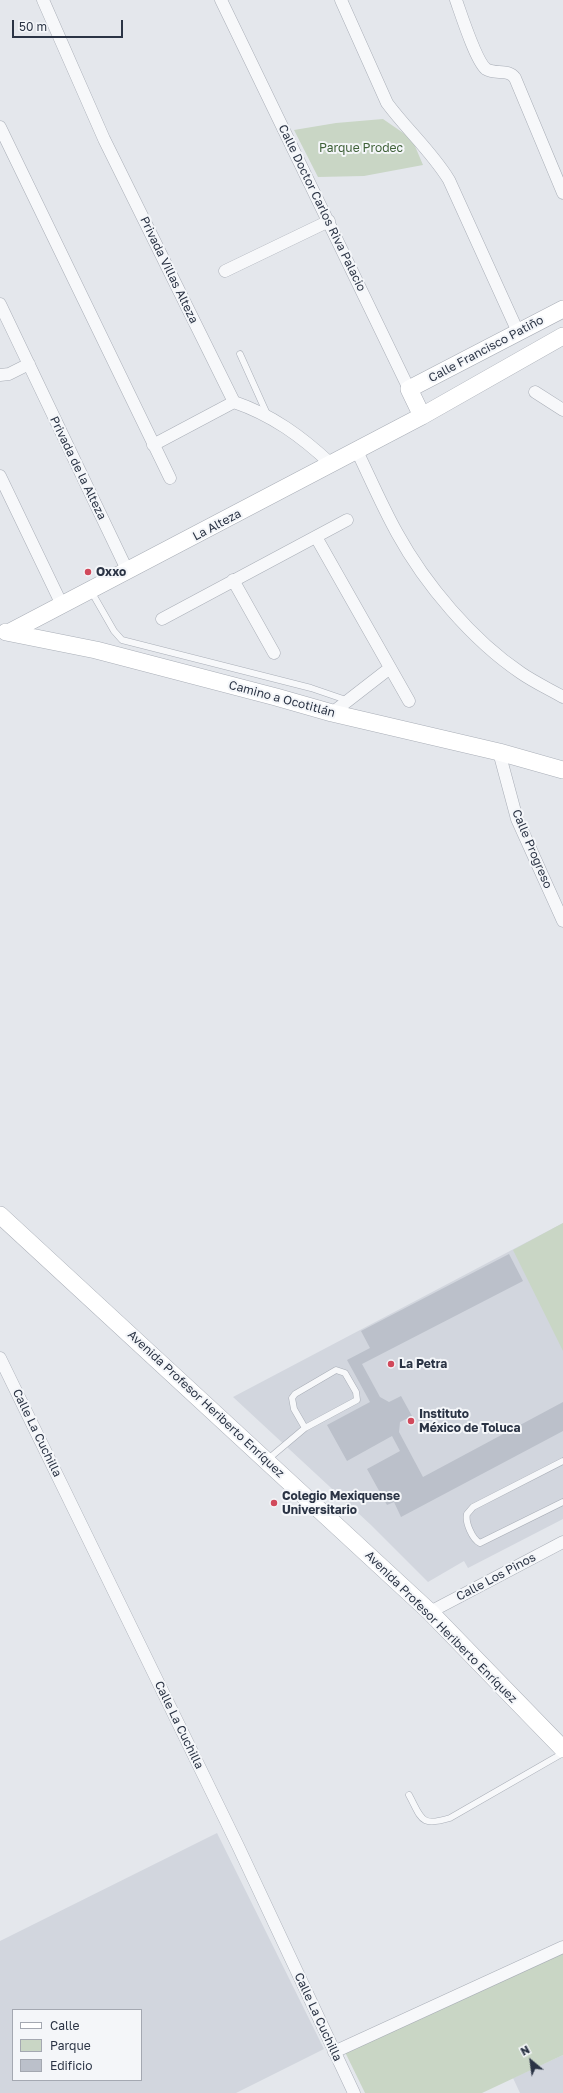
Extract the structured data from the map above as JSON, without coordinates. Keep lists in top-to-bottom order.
{
  "streets": {
    "main road": [
      "Calle Doctor Carlos Riva Palacio",
      "Calle Francisco Patiño",
      "La Alteza",
      "Camino a Ocotitlán",
      "Avenida Profesor Heriberto Enríquez"
    ],
    "street": [
      "Privada Villas Alteza",
      "Privada de la Alteza",
      "Calle Progreso",
      "Calle La Cuchilla",
      "Calle Los Pinos"
    ]
  },
  "crossings": [
    ["Calle Doctor Carlos Riva Palacio", "Calle Francisco Patiño"],
    ["Calle Doctor Carlos Riva Palacio", "La Alteza"],
    ["Calle Francisco Patiño", "La Alteza"],
    ["Privada de la Alteza", "La Alteza"],
    ["La Alteza", "Camino a Ocotitlán"],
    ["Camino a Ocotitlán", "Calle Progreso"],
    ["Avenida Profesor Heriberto Enríquez", "Calle Los Pinos"]
  ],
  "parks": ["Parque Prodec"],
  "places": [
    "Oxxo",
    "La Petra",
    "Instituto México de Toluca",
    "Colegio Mexiquense Universitario"
  ],
  "legend": ["Calle", "Parque", "Edificio"],
  "scale_bar": "50 m",
  "north": "top left"
}
